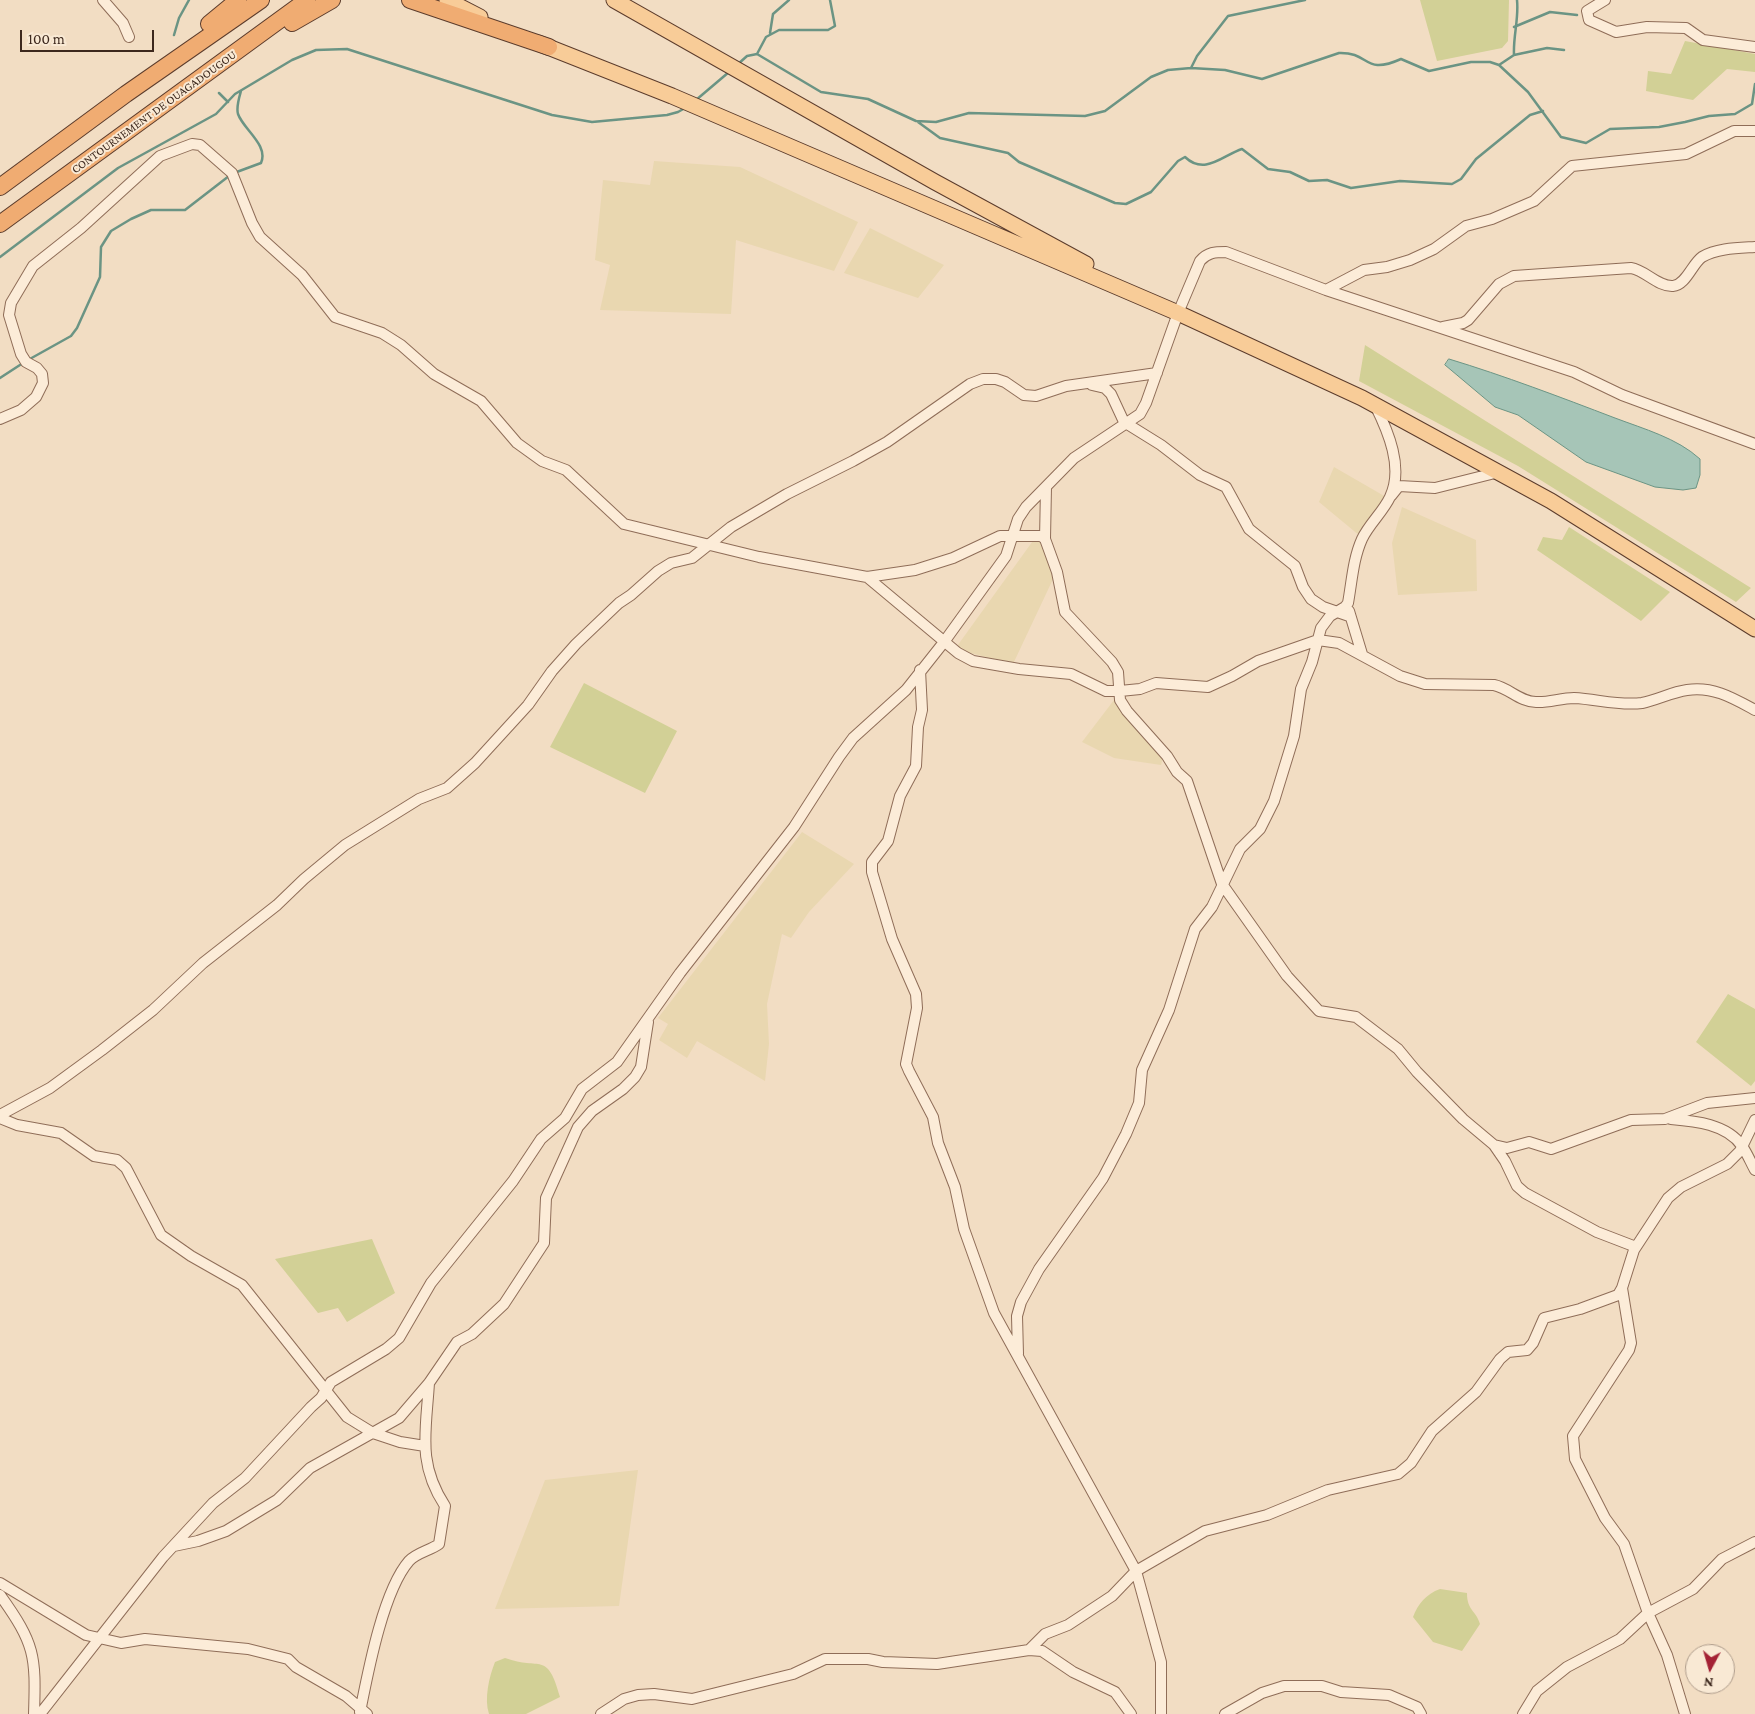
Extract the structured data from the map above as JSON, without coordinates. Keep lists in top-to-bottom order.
{
  "streets": {
    "highway": ["CONTOURNEMENT DE OUAGADOUGOU"]
  },
  "scale_bar": "100 m",
  "north": "bottom"
}
